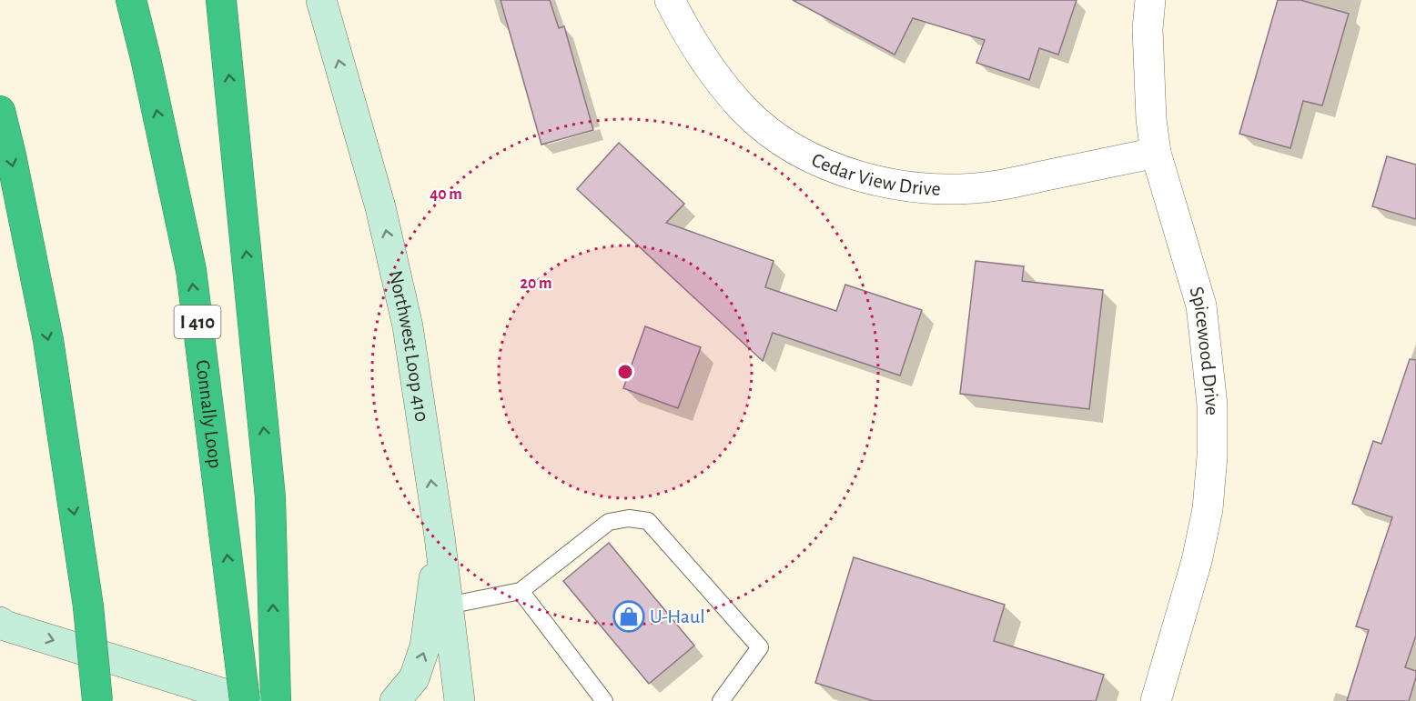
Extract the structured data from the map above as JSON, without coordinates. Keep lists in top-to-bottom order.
{
  "streets": {
    "highway": ["I 410", "Connally Loop"],
    "main road": ["Northwest Loop 410"],
    "street": ["Cedar View Drive", "Spicewood Drive"]
  },
  "crossings": [
    ["Cedar View Drive", "Spicewood Drive"]
  ],
  "one_way": ["Northwest Loop 410"],
  "places": {
    "shop": ["U-Haul"]
  },
  "rings": ["40 m", "20 m"]
}
